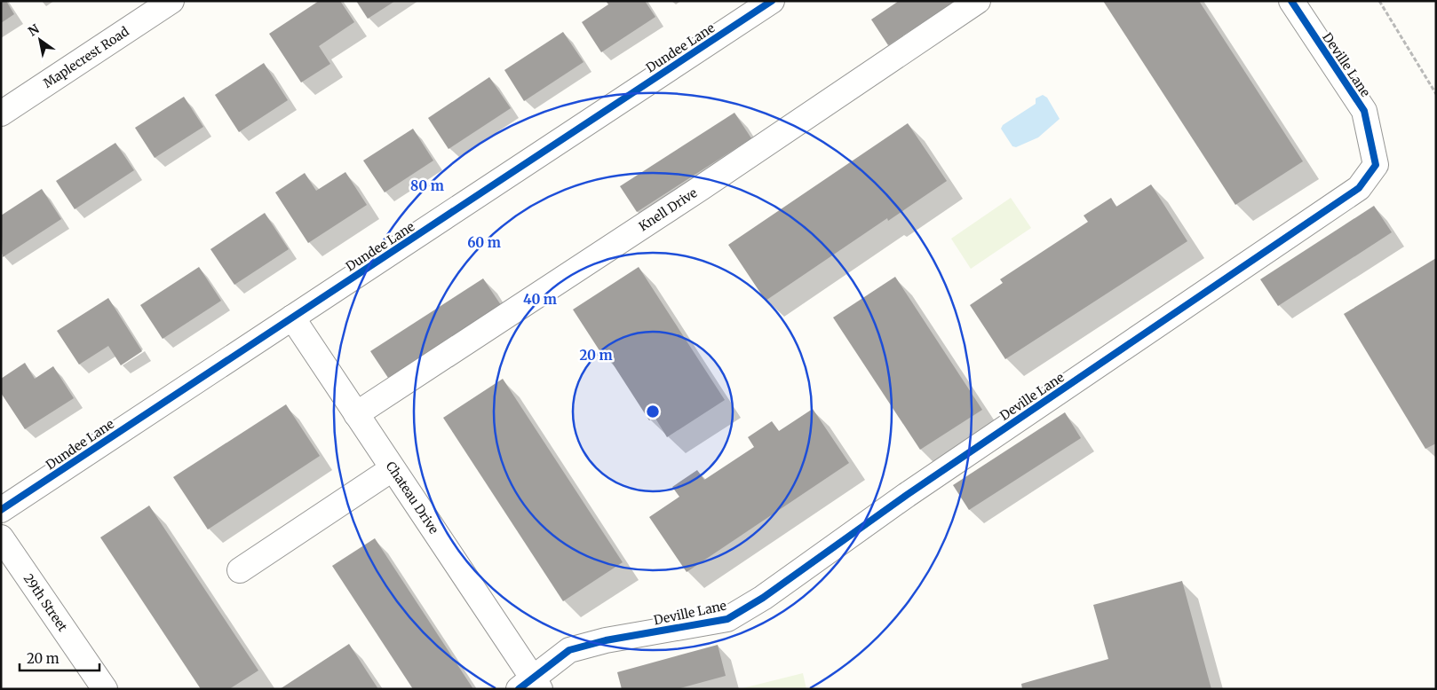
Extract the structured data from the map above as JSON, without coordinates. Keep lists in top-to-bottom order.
{
  "streets": {
    "street": [
      "Dundee Lane",
      "Maplecrest Road",
      "Deville Lane",
      "Knell Drive",
      "Chateau Drive",
      "29th Street"
    ]
  },
  "crossings": [
    ["Dundee Lane", "Chateau Drive"],
    ["Deville Lane", "Chateau Drive"],
    ["Knell Drive", "Chateau Drive"]
  ],
  "scale_bar": "20 m",
  "north": "top left",
  "rings": [
    "80 m",
    "60 m",
    "40 m",
    "20 m"
  ]
}
